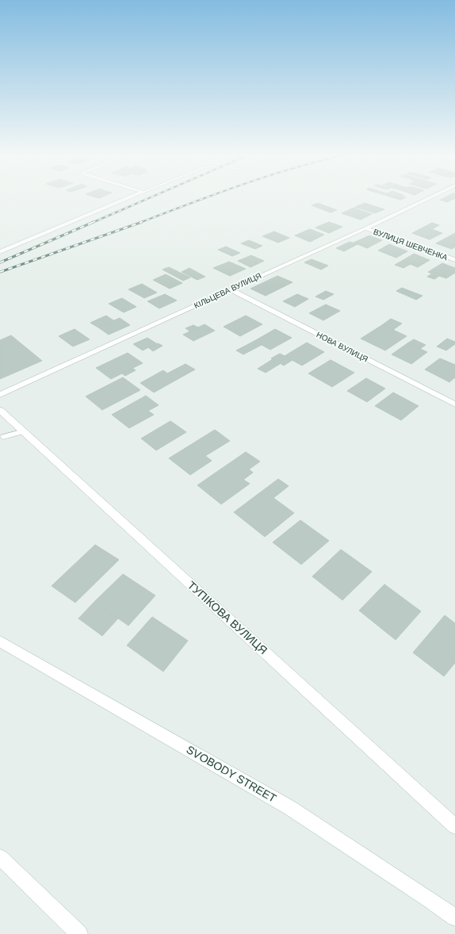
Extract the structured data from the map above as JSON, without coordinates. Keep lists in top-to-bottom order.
{
  "streets": {
    "street": [
      "ВУЛИЦЯ ШЕВЧЕНКА",
      "КІЛЬЦЕВА ВУЛИЦЯ",
      "НОВА ВУЛИЦЯ",
      "ТУПІКОВА ВУЛИЦЯ",
      "SVOBODY STREET"
    ]
  },
  "crossings": [
    ["ВУЛИЦЯ ШЕВЧЕНКА", "КІЛЬЦЕВА ВУЛИЦЯ"],
    ["КІЛЬЦЕВА ВУЛИЦЯ", "НОВА ВУЛИЦЯ"]
  ]
}
